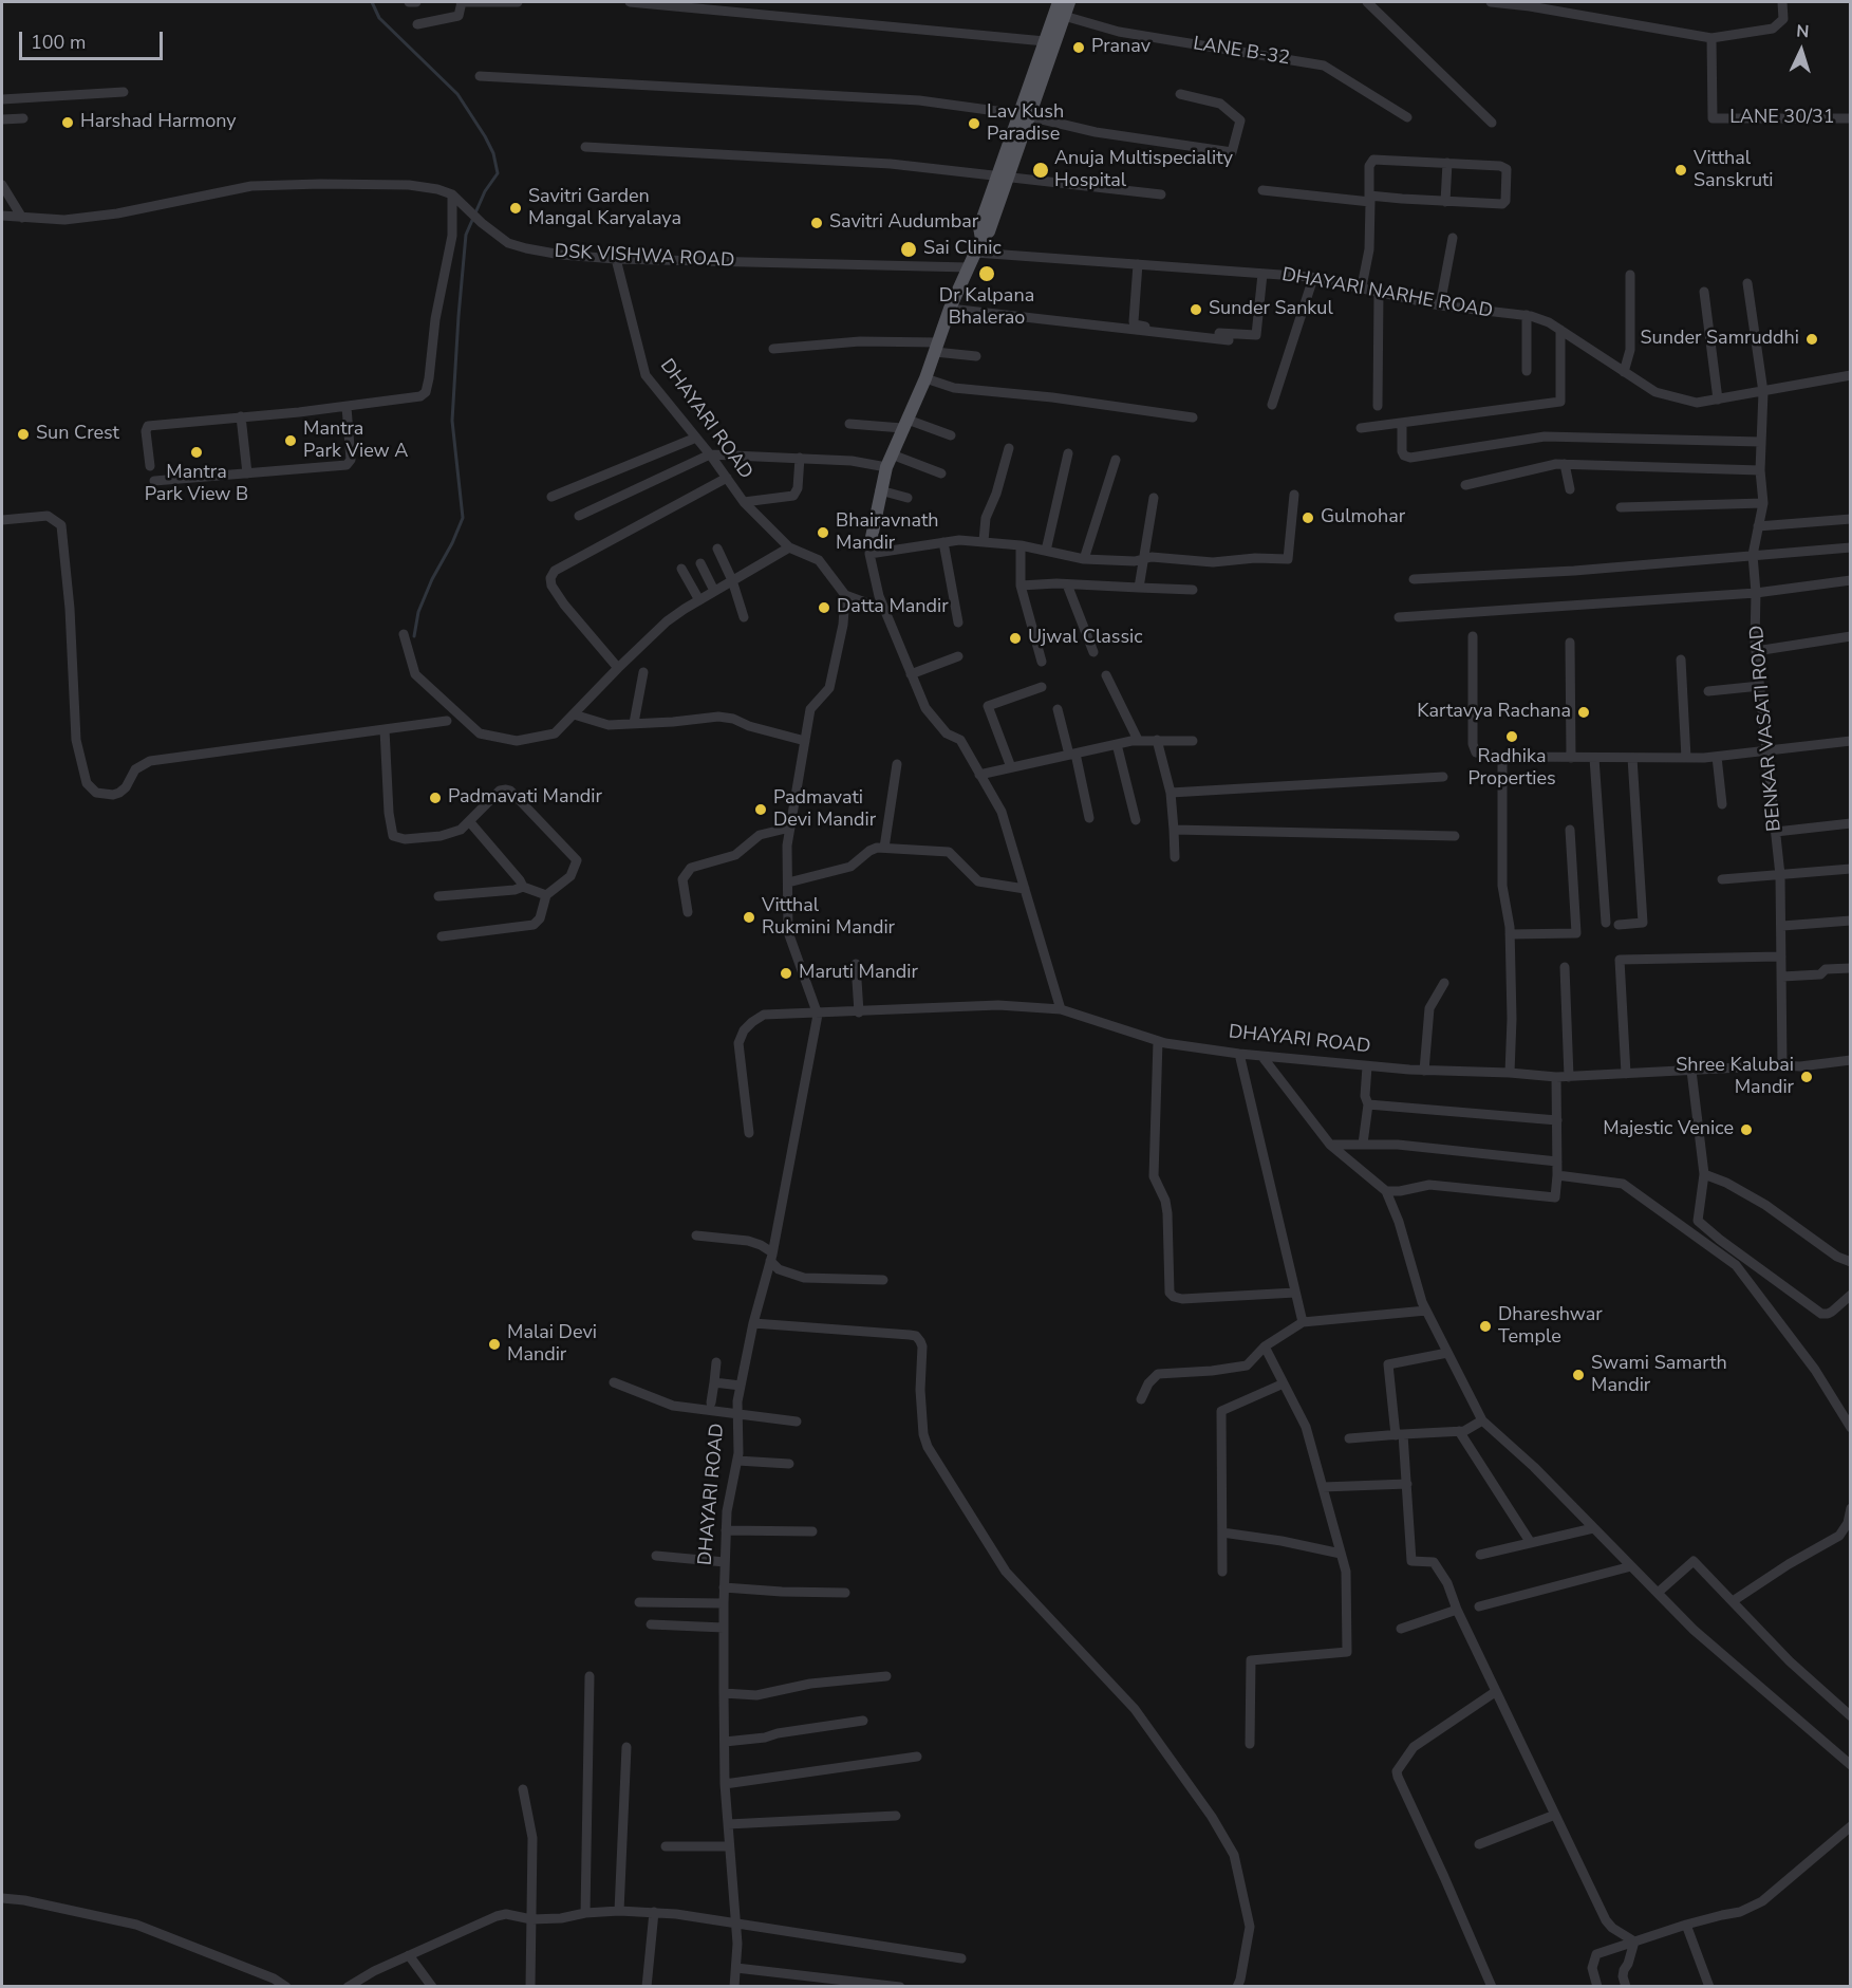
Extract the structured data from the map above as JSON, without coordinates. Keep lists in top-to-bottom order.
{
  "streets": {
    "street": [
      "LANE B-32",
      "LANE 30/31",
      "DSK VISHWA ROAD",
      "DHAYARI NARHE ROAD",
      "DHAYARI ROAD",
      "BENKAR VASATI ROAD"
    ]
  },
  "crossings": [
    ["DSK VISHWA ROAD", "DHAYARI ROAD"],
    ["DHAYARI NARHE ROAD", "BENKAR VASATI ROAD"],
    ["DHAYARI ROAD", "BENKAR VASATI ROAD"]
  ],
  "places": [
    "Pranav",
    "Harshad Harmony",
    "Lav Kush Paradise",
    "Anuja Multispeciality Hospital",
    "Vitthal Sanskruti",
    "Savitri Garden Mangal Karyalaya",
    "Savitri Audumbar",
    "Sai Clinic",
    "Dr Kalpana Bhalerao",
    "Sunder Sankul",
    "Sunder Samruddhi",
    "Sun Crest",
    "Mantra Park View A",
    "Mantra Park View B",
    "Gulmohar",
    "Bhairavnath Mandir",
    "Datta Mandir",
    "Ujwal Classic",
    "Kartavya Rachana",
    "Radhika Properties",
    "Padmavati Mandir",
    "Padmavati Devi Mandir",
    "Vitthal Rukmini Mandir",
    "Maruti Mandir",
    "Shree Kalubai Mandir",
    "Majestic Venice",
    "Dhareshwar Temple",
    "Malai Devi Mandir",
    "Swami Samarth Mandir"
  ],
  "scale_bar": "100 m",
  "north": "top"
}
